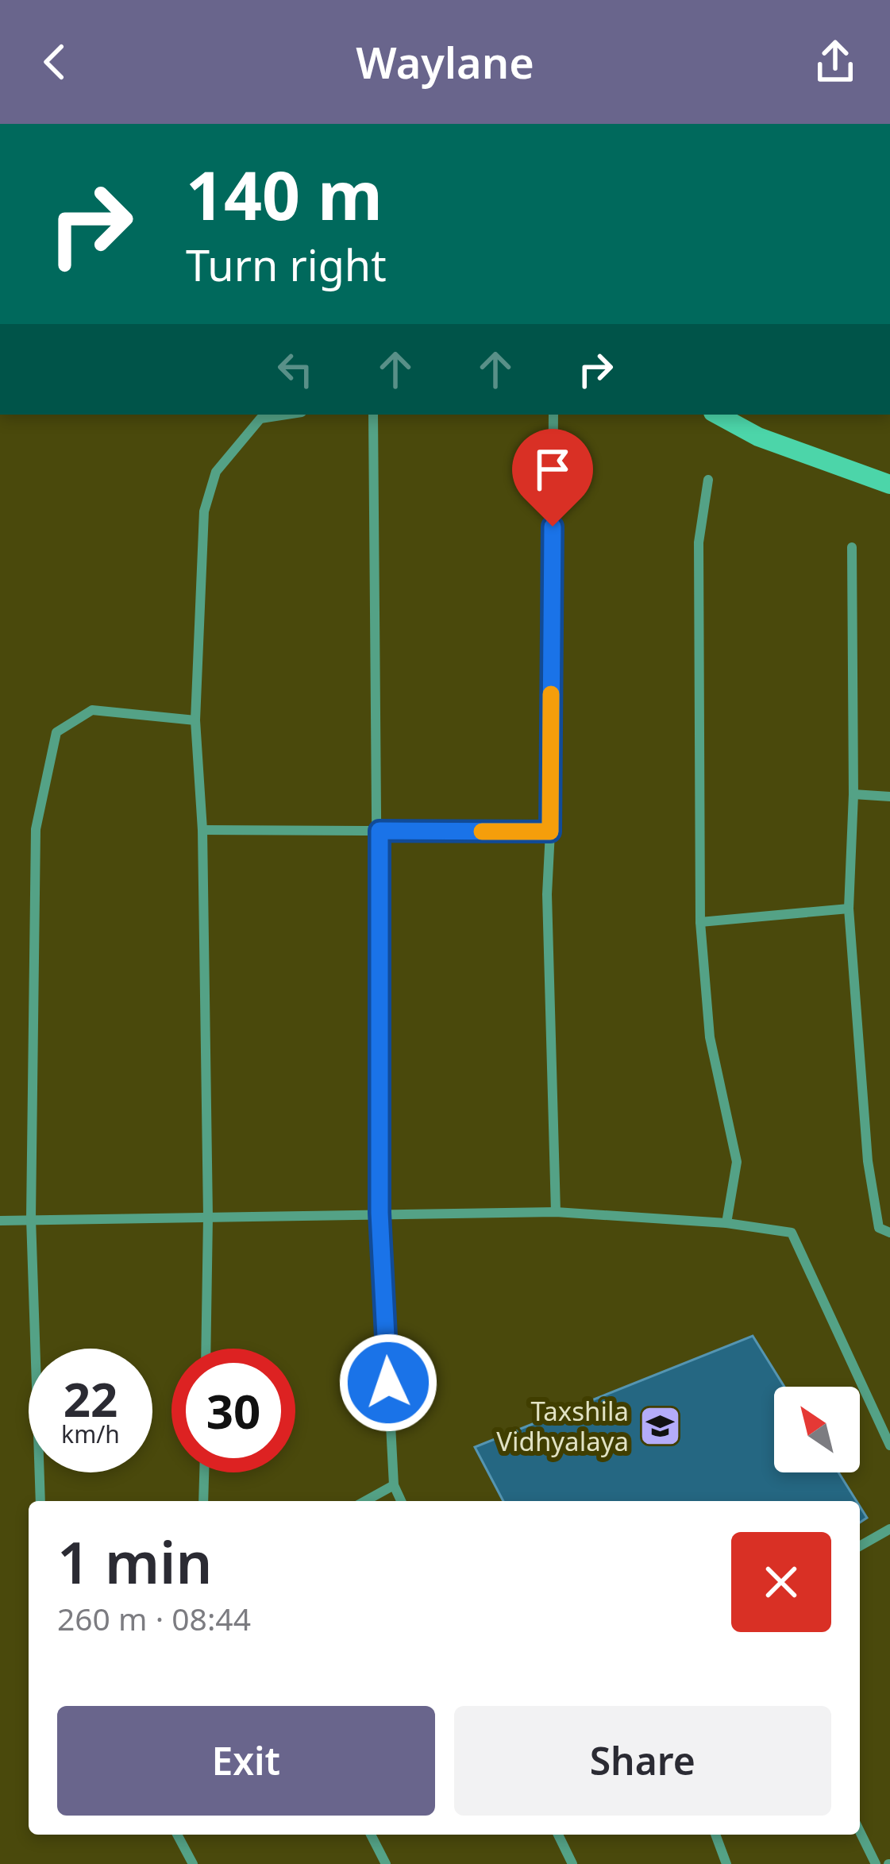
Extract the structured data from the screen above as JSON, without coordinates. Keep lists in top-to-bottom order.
{
  "places": {
    "school or university": ["Taxshila Vidhyalaya"]
  },
  "north": "top left",
  "page": {
    "header": "Waylane",
    "turn": ["140 m", "Turn right"],
    "speed": "22 km/h",
    "limit": "30",
    "heading": ["1 min", "260 m · 08:44"],
    "buttons": ["Exit", "Share"]
  }
}
